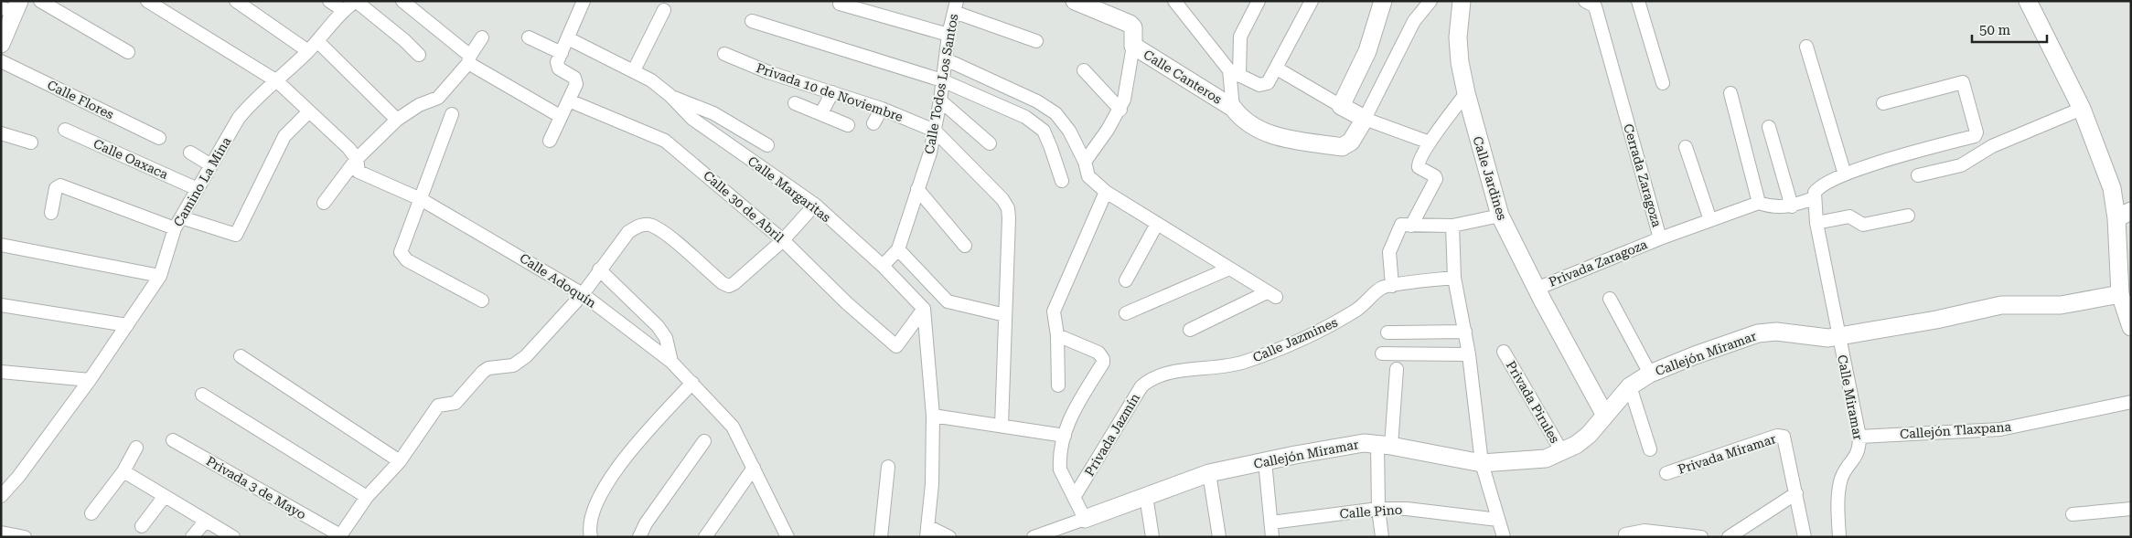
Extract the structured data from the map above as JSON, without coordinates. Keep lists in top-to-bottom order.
{
  "streets": {
    "street": [
      "Calle Canteros",
      "Calle Todos Los Santos",
      "Privada 10 de Noviembre",
      "Calle Flores",
      "Calle Oaxaca",
      "Cerrada Zaragoza",
      "Calle Jardines",
      "Camino La Mina",
      "Calle Margaritas",
      "Calle 30 de Abril",
      "Privada Zaragoza",
      "Calle Adoquín",
      "Calle Jazmines",
      "Callejón Miramar",
      "Calle Miramar",
      "Privada Pirules",
      "Callejón Tlaxpana",
      "Privada Jazmín",
      "Privada Miramar",
      "Privada 3 de Mayo",
      "Calle Pino"
    ]
  },
  "crossings": [
    ["Calle Todos Los Santos", "Privada 10 de Noviembre"],
    ["Calle Todos Los Santos", "Calle Margaritas"],
    ["Calle Oaxaca", "Camino La Mina"],
    ["Cerrada Zaragoza", "Privada Zaragoza"],
    ["Calle Jardines", "Privada Zaragoza"],
    ["Calle Jardines", "Callejón Miramar"],
    ["Camino La Mina", "Calle Adoquín"],
    ["Calle Margaritas", "Calle 30 de Abril"],
    ["Calle Jazmines", "Privada Jazmín"],
    ["Callejón Miramar", "Calle Miramar"],
    ["Callejón Miramar", "Privada Pirules"],
    ["Calle Miramar", "Callejón Tlaxpana"]
  ],
  "scale_bar": "50 m"
}
